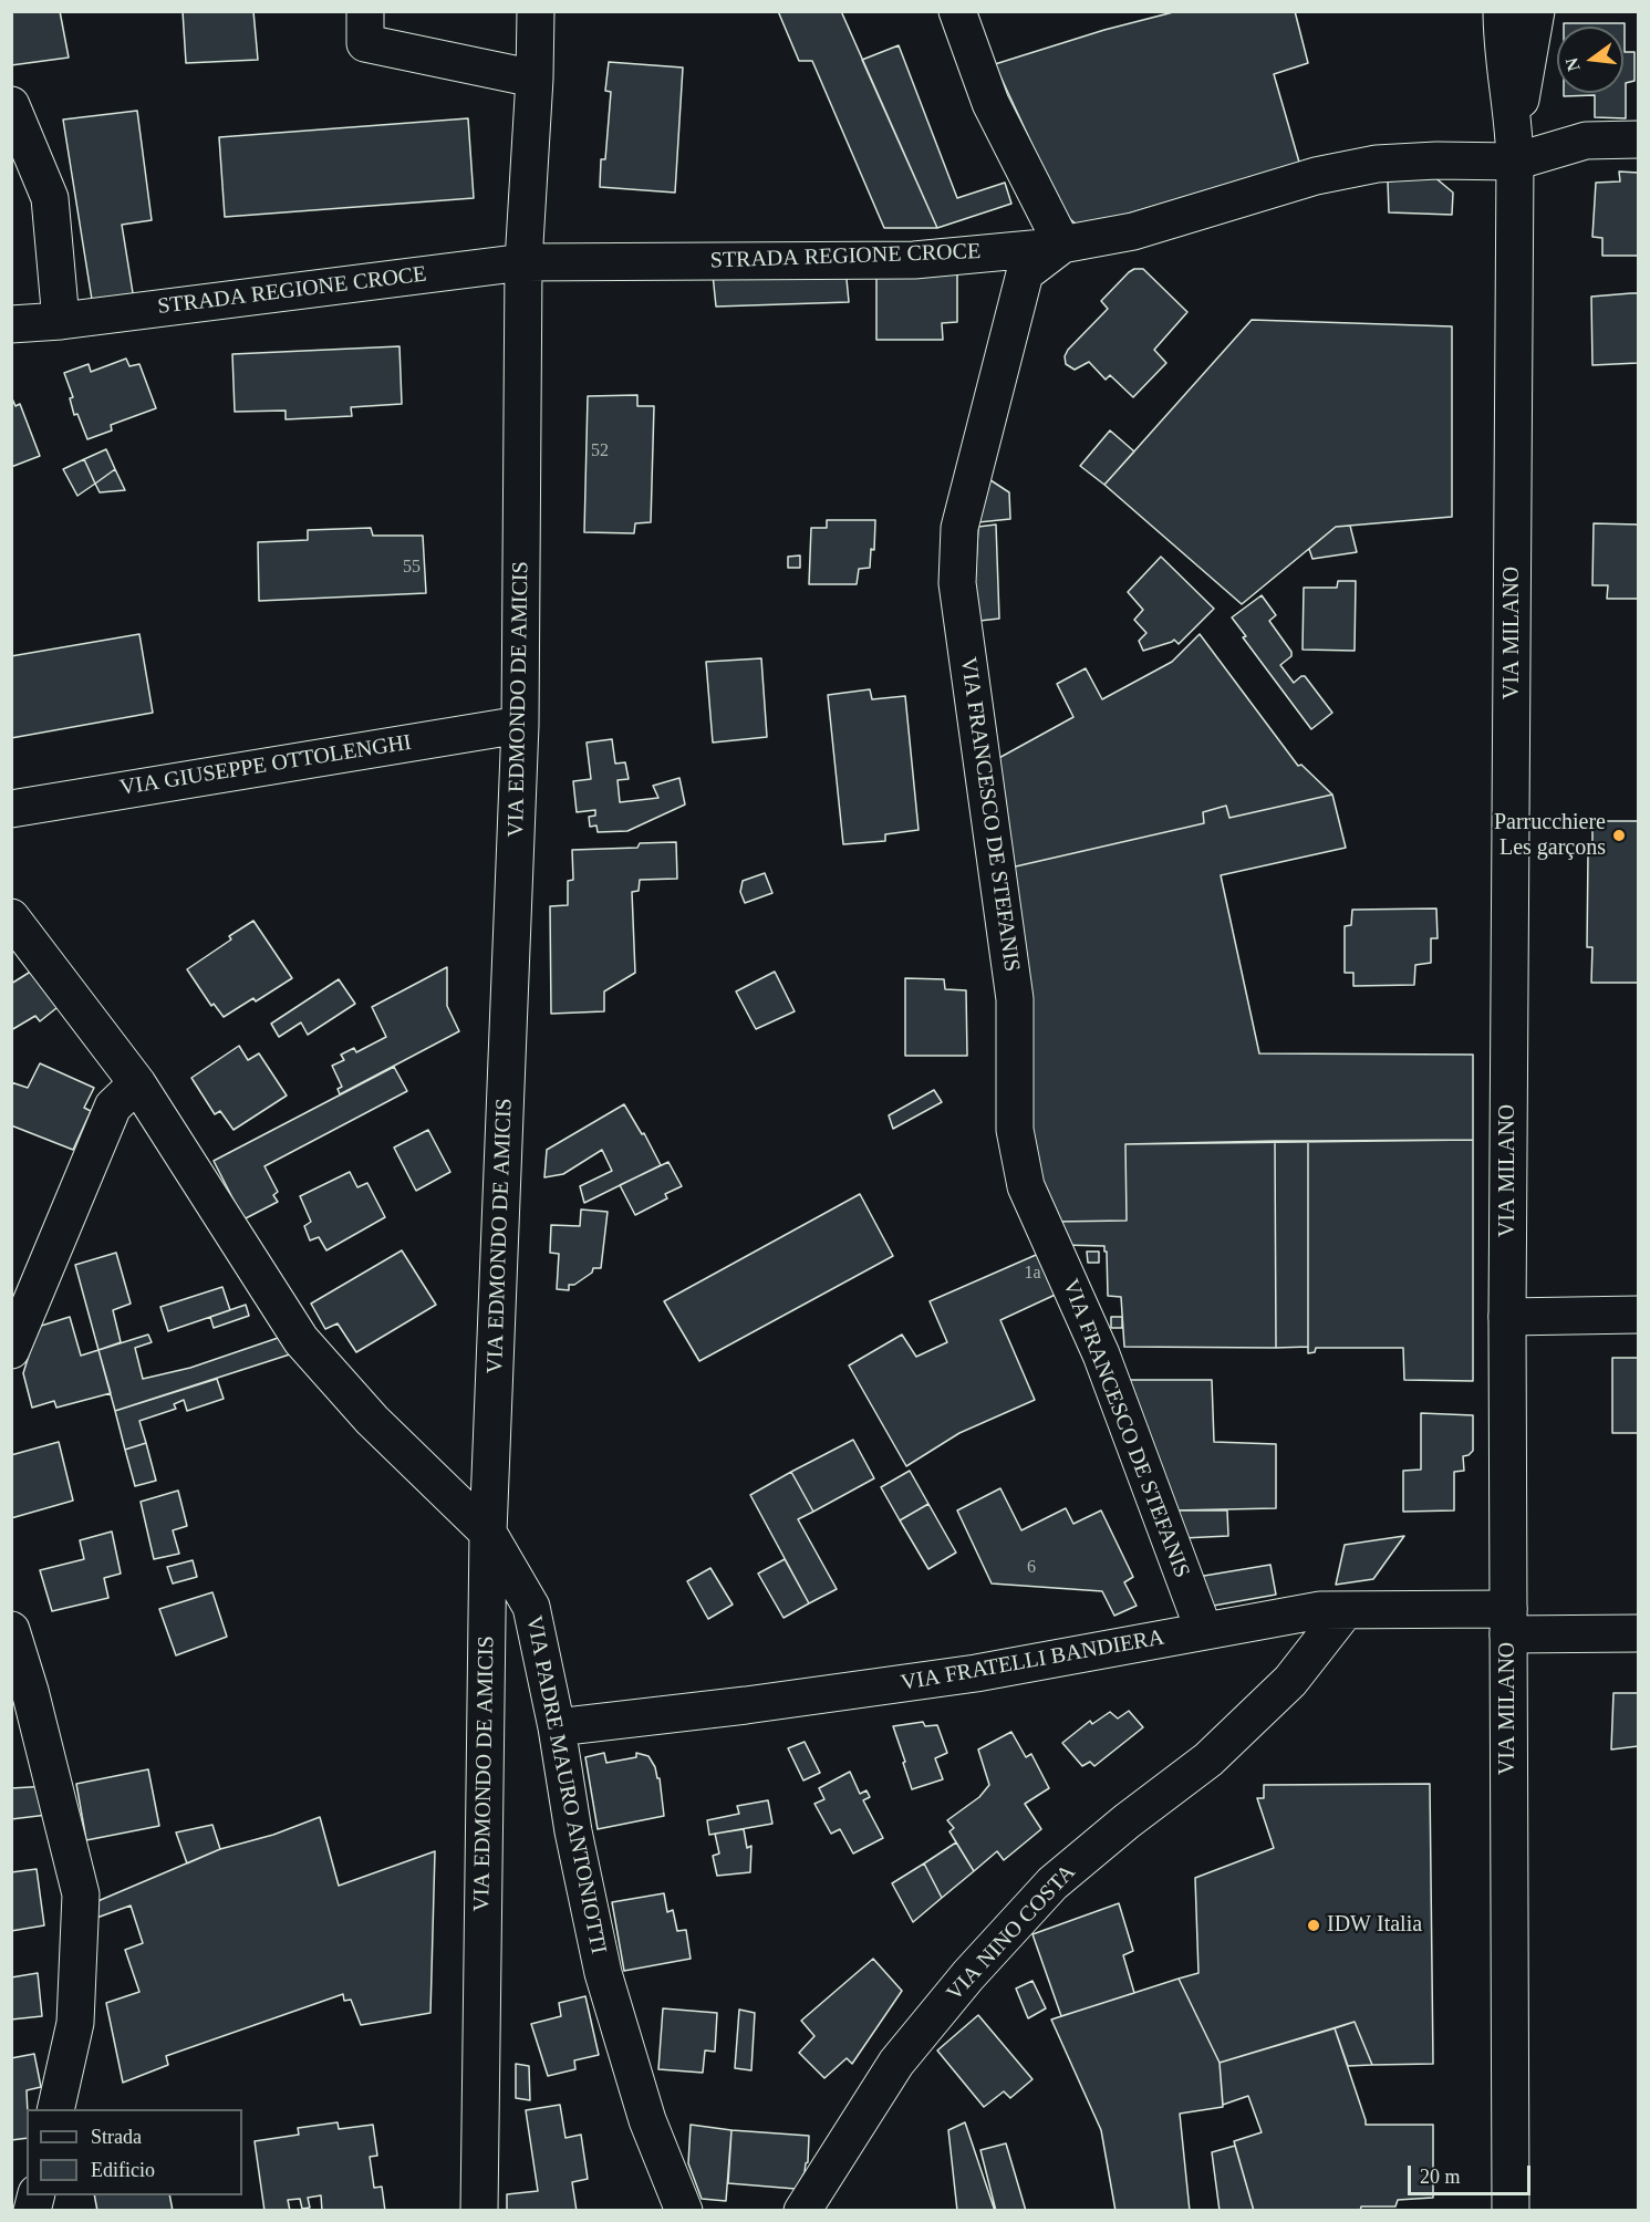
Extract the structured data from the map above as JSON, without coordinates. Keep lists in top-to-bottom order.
{
  "streets": {
    "street": [
      "STRADA REGIONE CROCE",
      "VIA MILANO",
      "VIA EDMONDO DE AMICIS",
      "VIA GIUSEPPE OTTOLENGHI",
      "VIA FRANCESCO DE STEFANIS",
      "VIA FRATELLI BANDIERA",
      "VIA PADRE MAURO ANTONIOTTI",
      "VIA NINO COSTA"
    ]
  },
  "crossings": [
    ["STRADA REGIONE CROCE", "VIA MILANO"],
    ["STRADA REGIONE CROCE", "VIA EDMONDO DE AMICIS"],
    ["STRADA REGIONE CROCE", "VIA FRANCESCO DE STEFANIS"],
    ["VIA MILANO", "VIA FRATELLI BANDIERA"],
    ["VIA EDMONDO DE AMICIS", "VIA GIUSEPPE OTTOLENGHI"],
    ["VIA EDMONDO DE AMICIS", "VIA PADRE MAURO ANTONIOTTI"],
    ["VIA FRANCESCO DE STEFANIS", "VIA FRATELLI BANDIERA"],
    ["VIA FRATELLI BANDIERA", "VIA PADRE MAURO ANTONIOTTI"],
    ["VIA FRATELLI BANDIERA", "VIA NINO COSTA"]
  ],
  "places": ["Parrucchiere Les garçons", "IDW Italia"],
  "house_numbers": [
    "52",
    "55",
    "1a",
    "6"
  ],
  "legend": ["Strada", "Edificio"],
  "scale_bar": "20 m",
  "north": "left"
}
